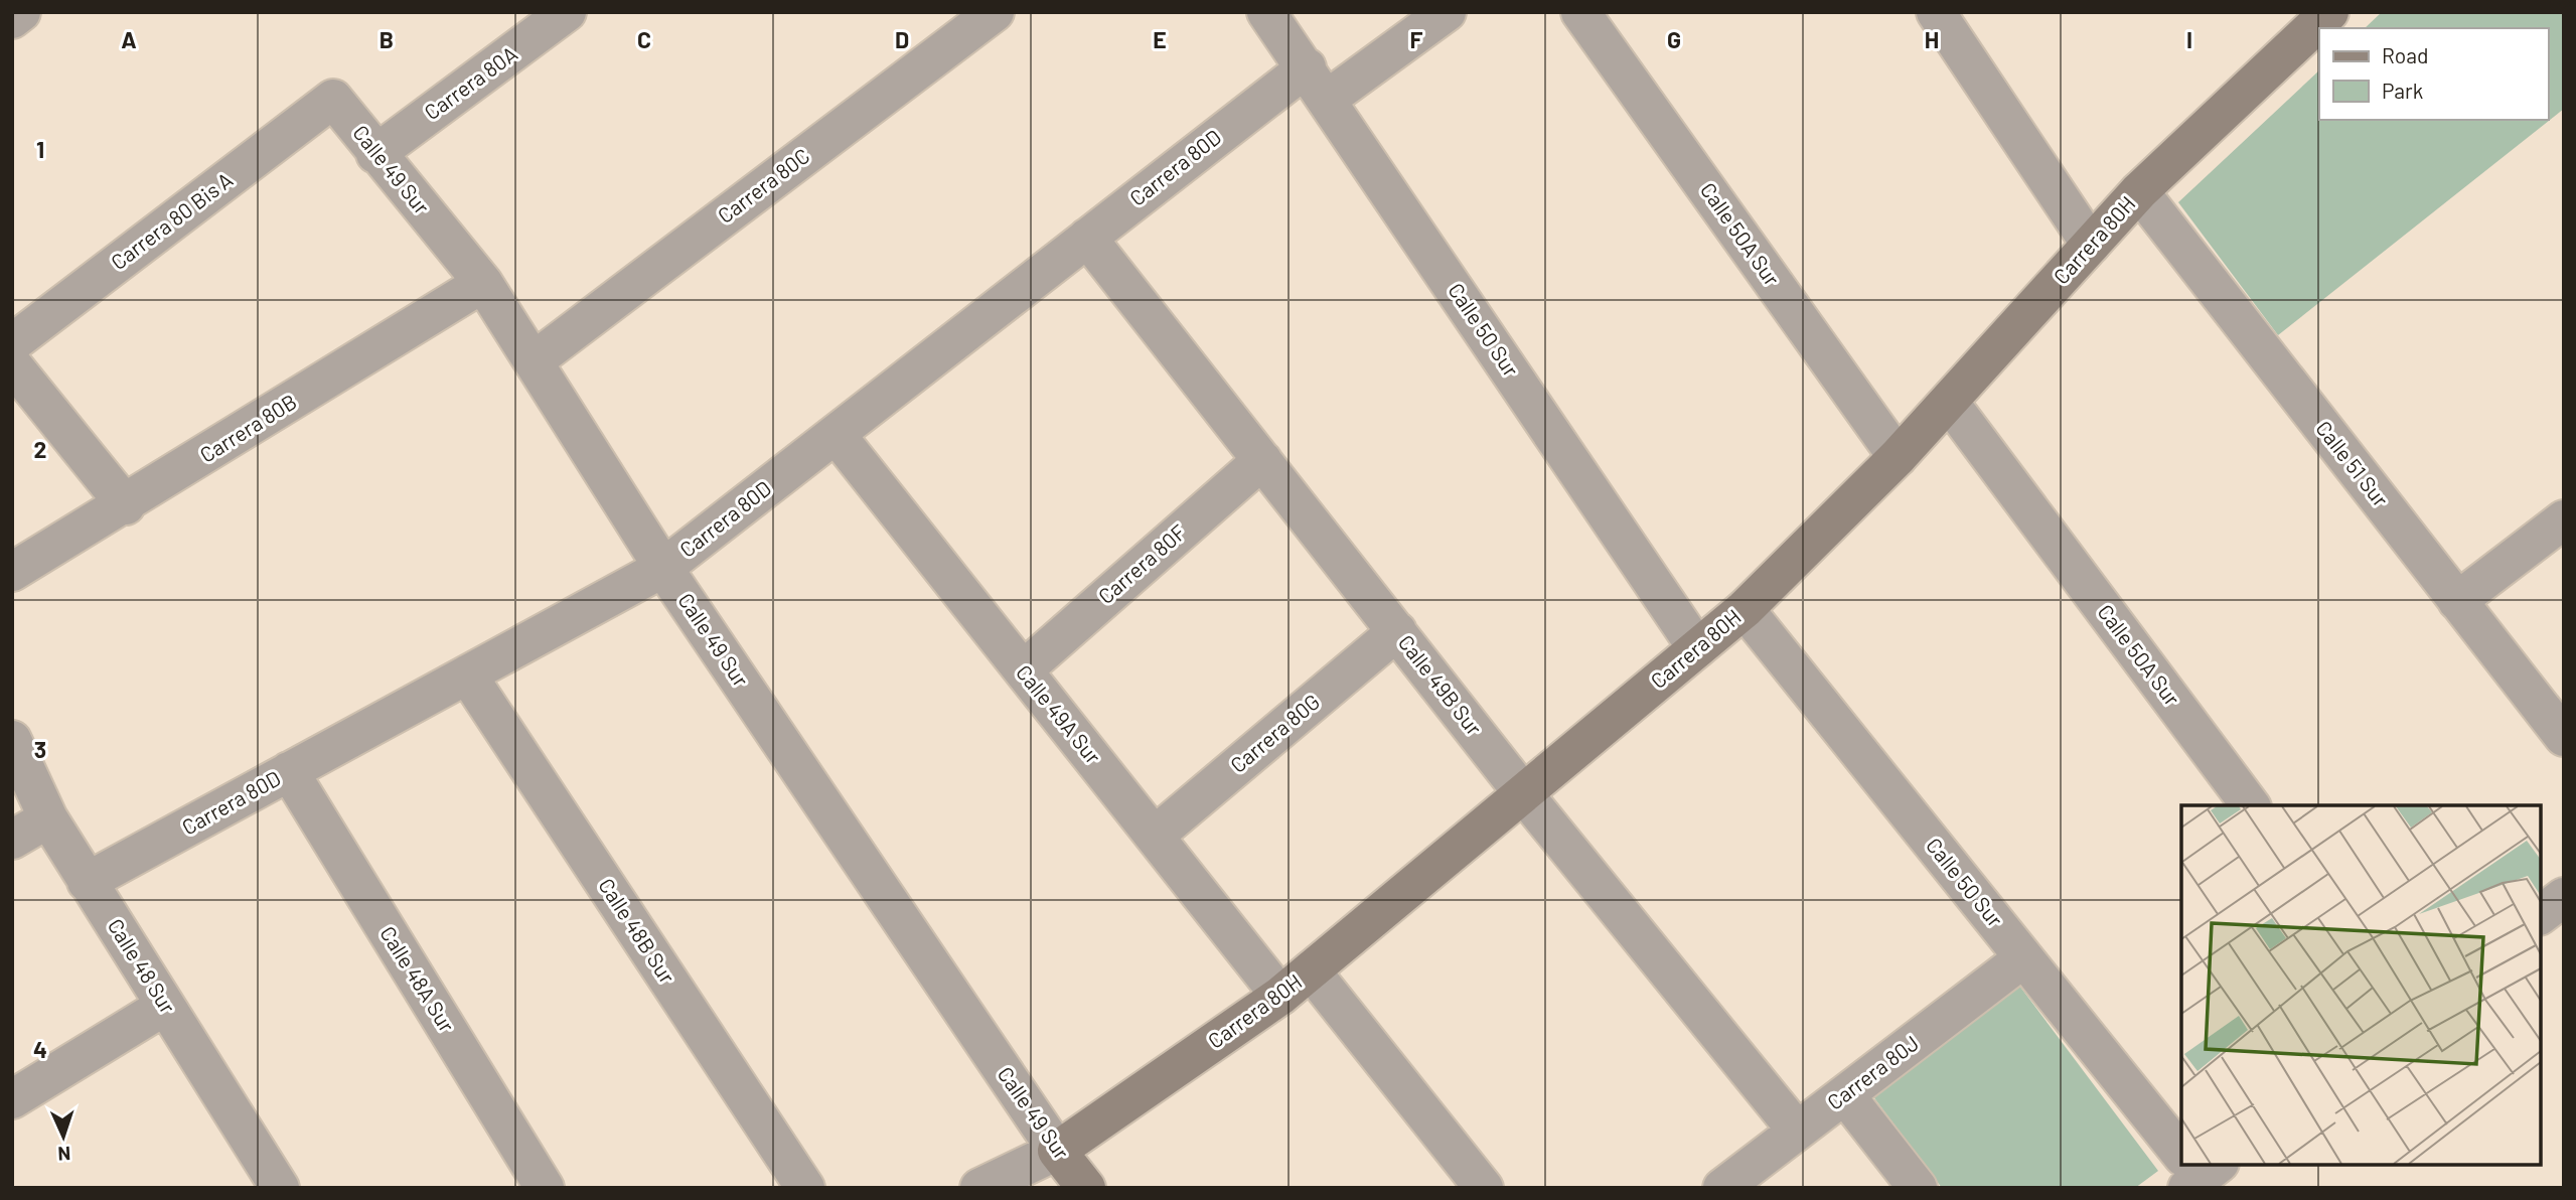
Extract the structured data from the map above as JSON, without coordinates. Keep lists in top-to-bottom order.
{
  "streets": {
    "street": [
      "Carrera 80A",
      "Carrera 80D",
      "Calle 49 Sur",
      "Carrera 80C",
      "Carrera 80 Bis A",
      "Calle 50A Sur",
      "Carrera 80H",
      "Calle 50 Sur",
      "Carrera 80B",
      "Calle 51 Sur",
      "Carrera 80F",
      "Calle 49B Sur",
      "Calle 49A Sur",
      "Carrera 80G",
      "Calle 48B Sur",
      "Calle 48 Sur",
      "Calle 48A Sur",
      "Carrera 80J"
    ]
  },
  "crossings": [
    ["Carrera 80A", "Calle 49 Sur"],
    ["Carrera 80D", "Calle 49 Sur"],
    ["Carrera 80D", "Calle 50 Sur"],
    ["Carrera 80D", "Calle 49B Sur"],
    ["Carrera 80D", "Calle 49A Sur"],
    ["Carrera 80D", "Calle 48B Sur"],
    ["Carrera 80D", "Calle 48 Sur"],
    ["Carrera 80D", "Calle 48A Sur"],
    ["Calle 49 Sur", "Carrera 80C"],
    ["Calle 49 Sur", "Carrera 80 Bis A"],
    ["Calle 49 Sur", "Carrera 80H"],
    ["Calle 49 Sur", "Carrera 80B"],
    ["Calle 50A Sur", "Carrera 80H"],
    ["Carrera 80H", "Calle 50 Sur"],
    ["Carrera 80H", "Calle 51 Sur"],
    ["Carrera 80H", "Calle 49B Sur"],
    ["Carrera 80H", "Calle 49A Sur"],
    ["Calle 50 Sur", "Carrera 80J"],
    ["Carrera 80F", "Calle 49B Sur"],
    ["Carrera 80F", "Calle 49A Sur"],
    ["Calle 49B Sur", "Carrera 80G"],
    ["Calle 49B Sur", "Carrera 80J"],
    ["Calle 49A Sur", "Carrera 80G"]
  ],
  "legend": ["Road", "Park"],
  "north": "bottom",
  "grid": {
    "columns": [
      "A",
      "B",
      "C",
      "D",
      "E",
      "F",
      "G",
      "H",
      "I"
    ],
    "rows": [
      "1",
      "2",
      "3",
      "4"
    ]
  }
}
